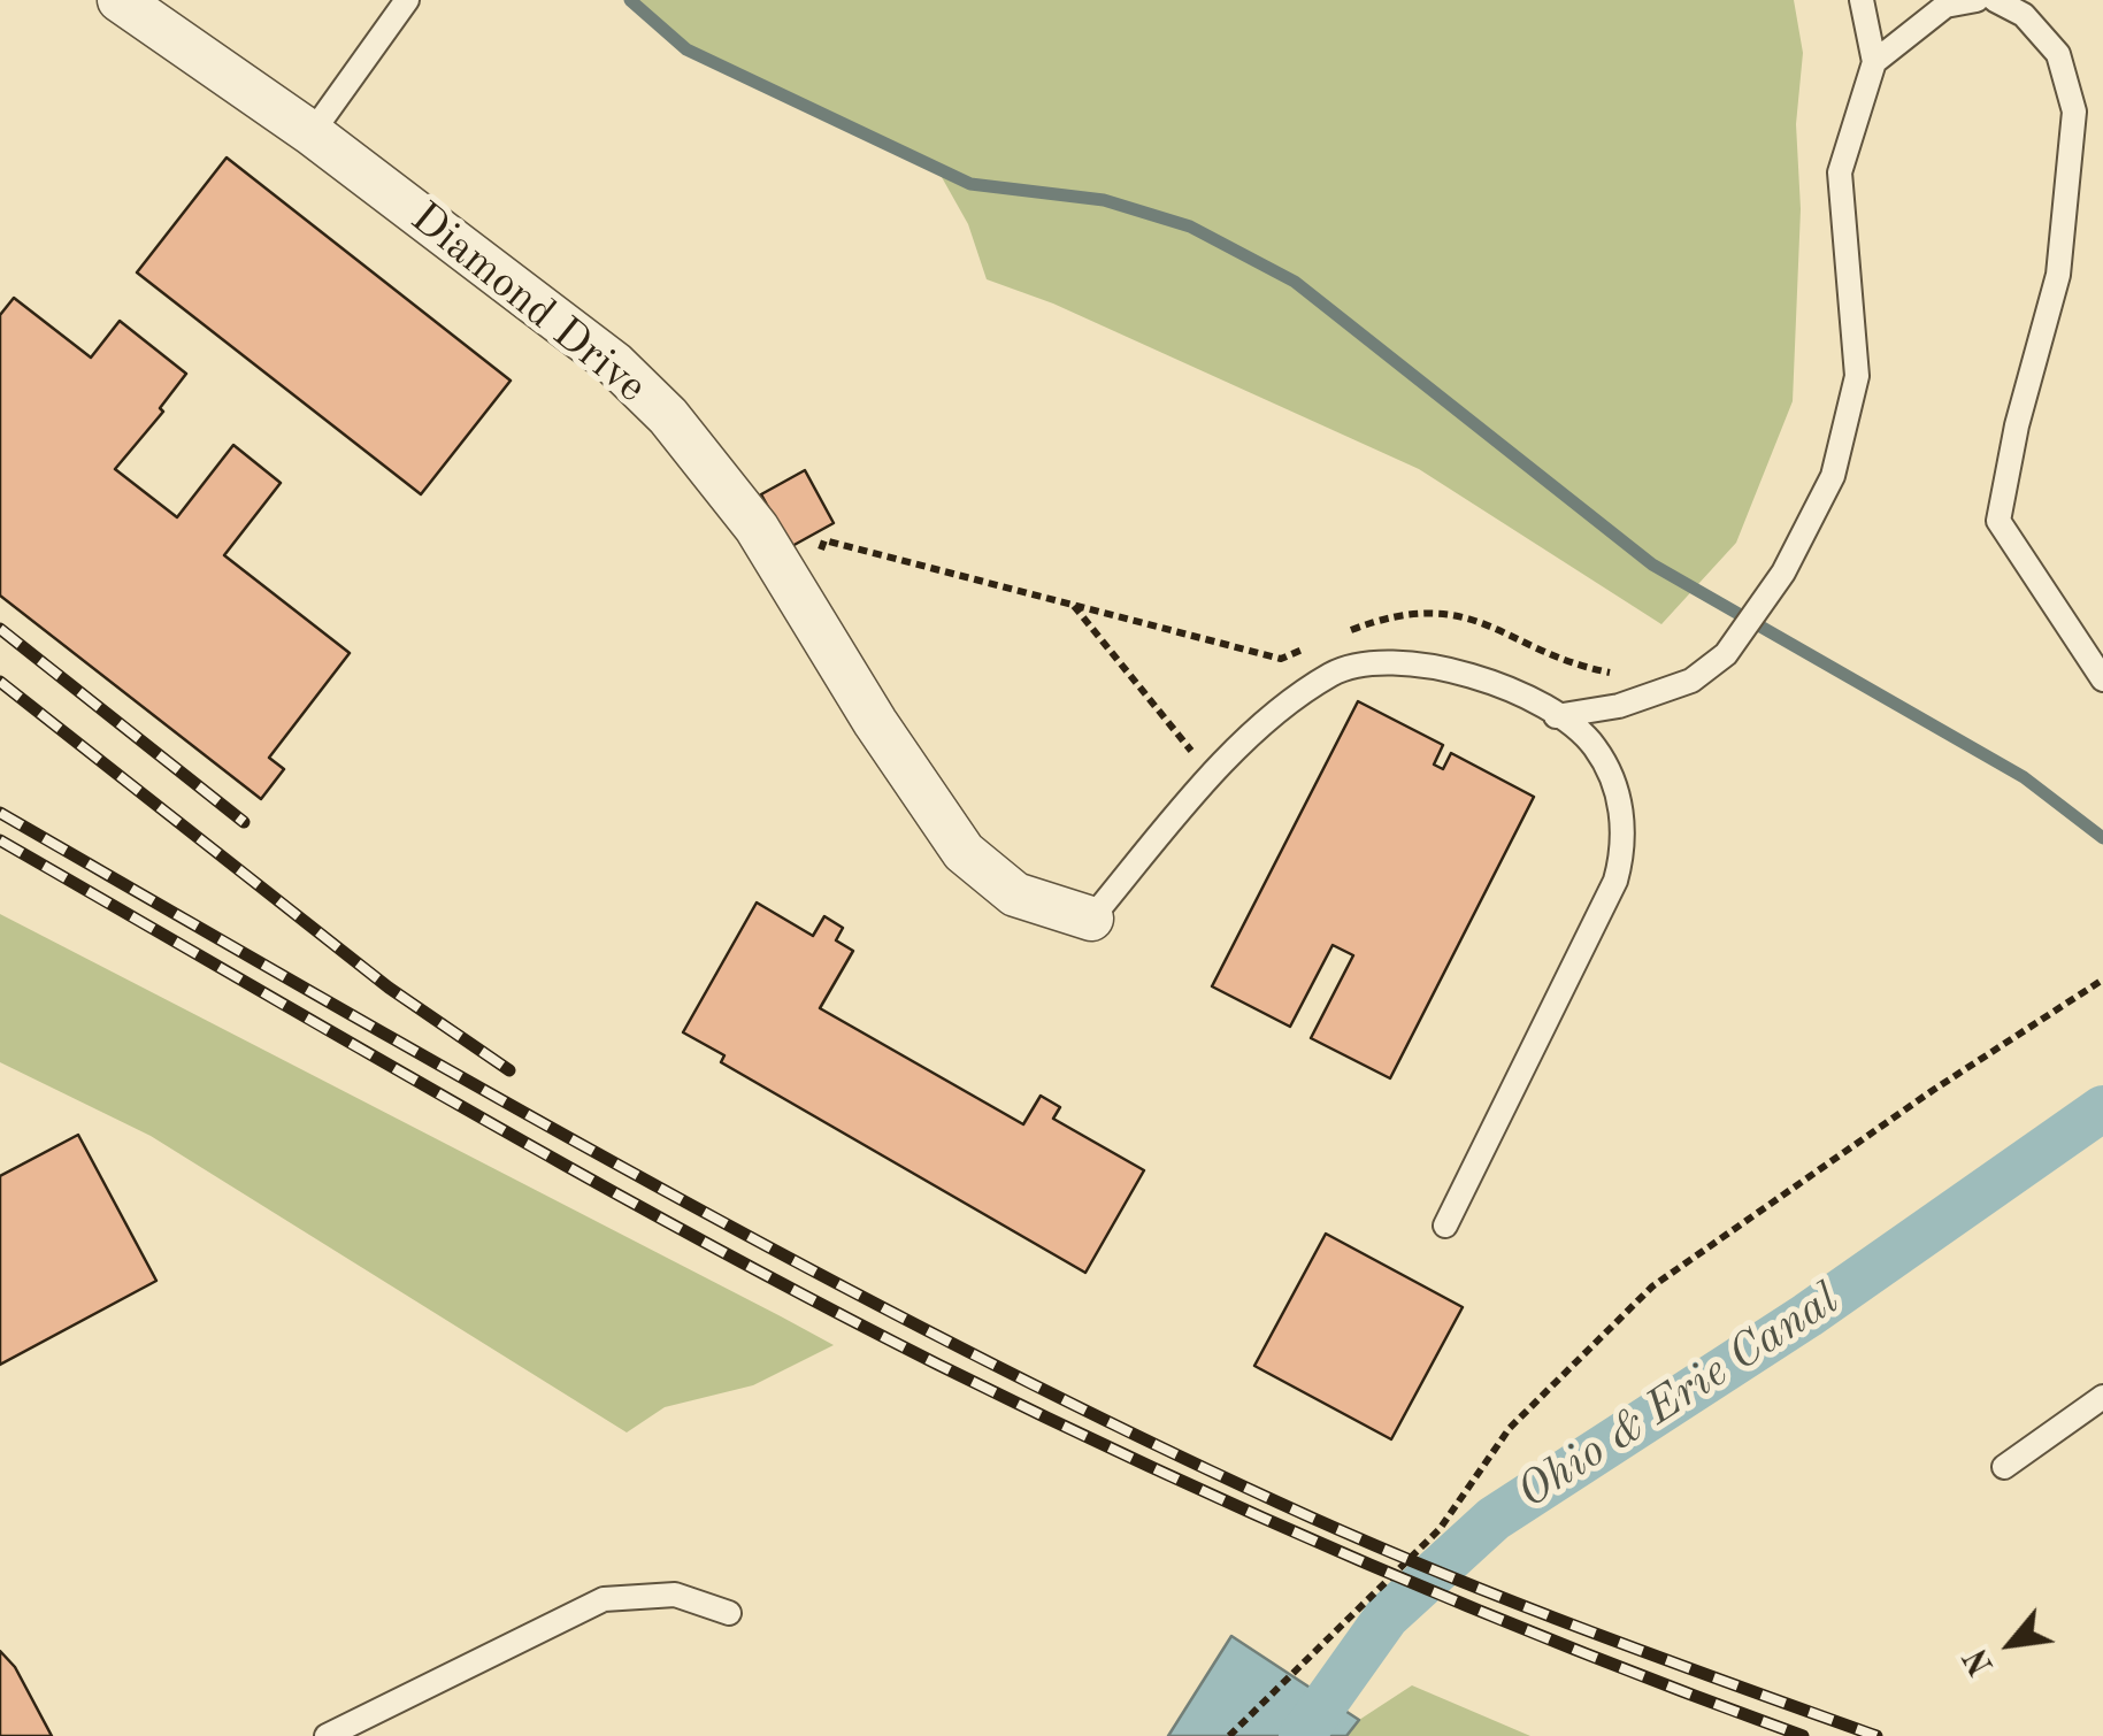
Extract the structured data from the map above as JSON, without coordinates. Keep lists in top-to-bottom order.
{
  "streets": {
    "street": ["Diamond Drive"]
  },
  "water": ["Ohio & Erie Canal"],
  "north": "bottom left"
}
